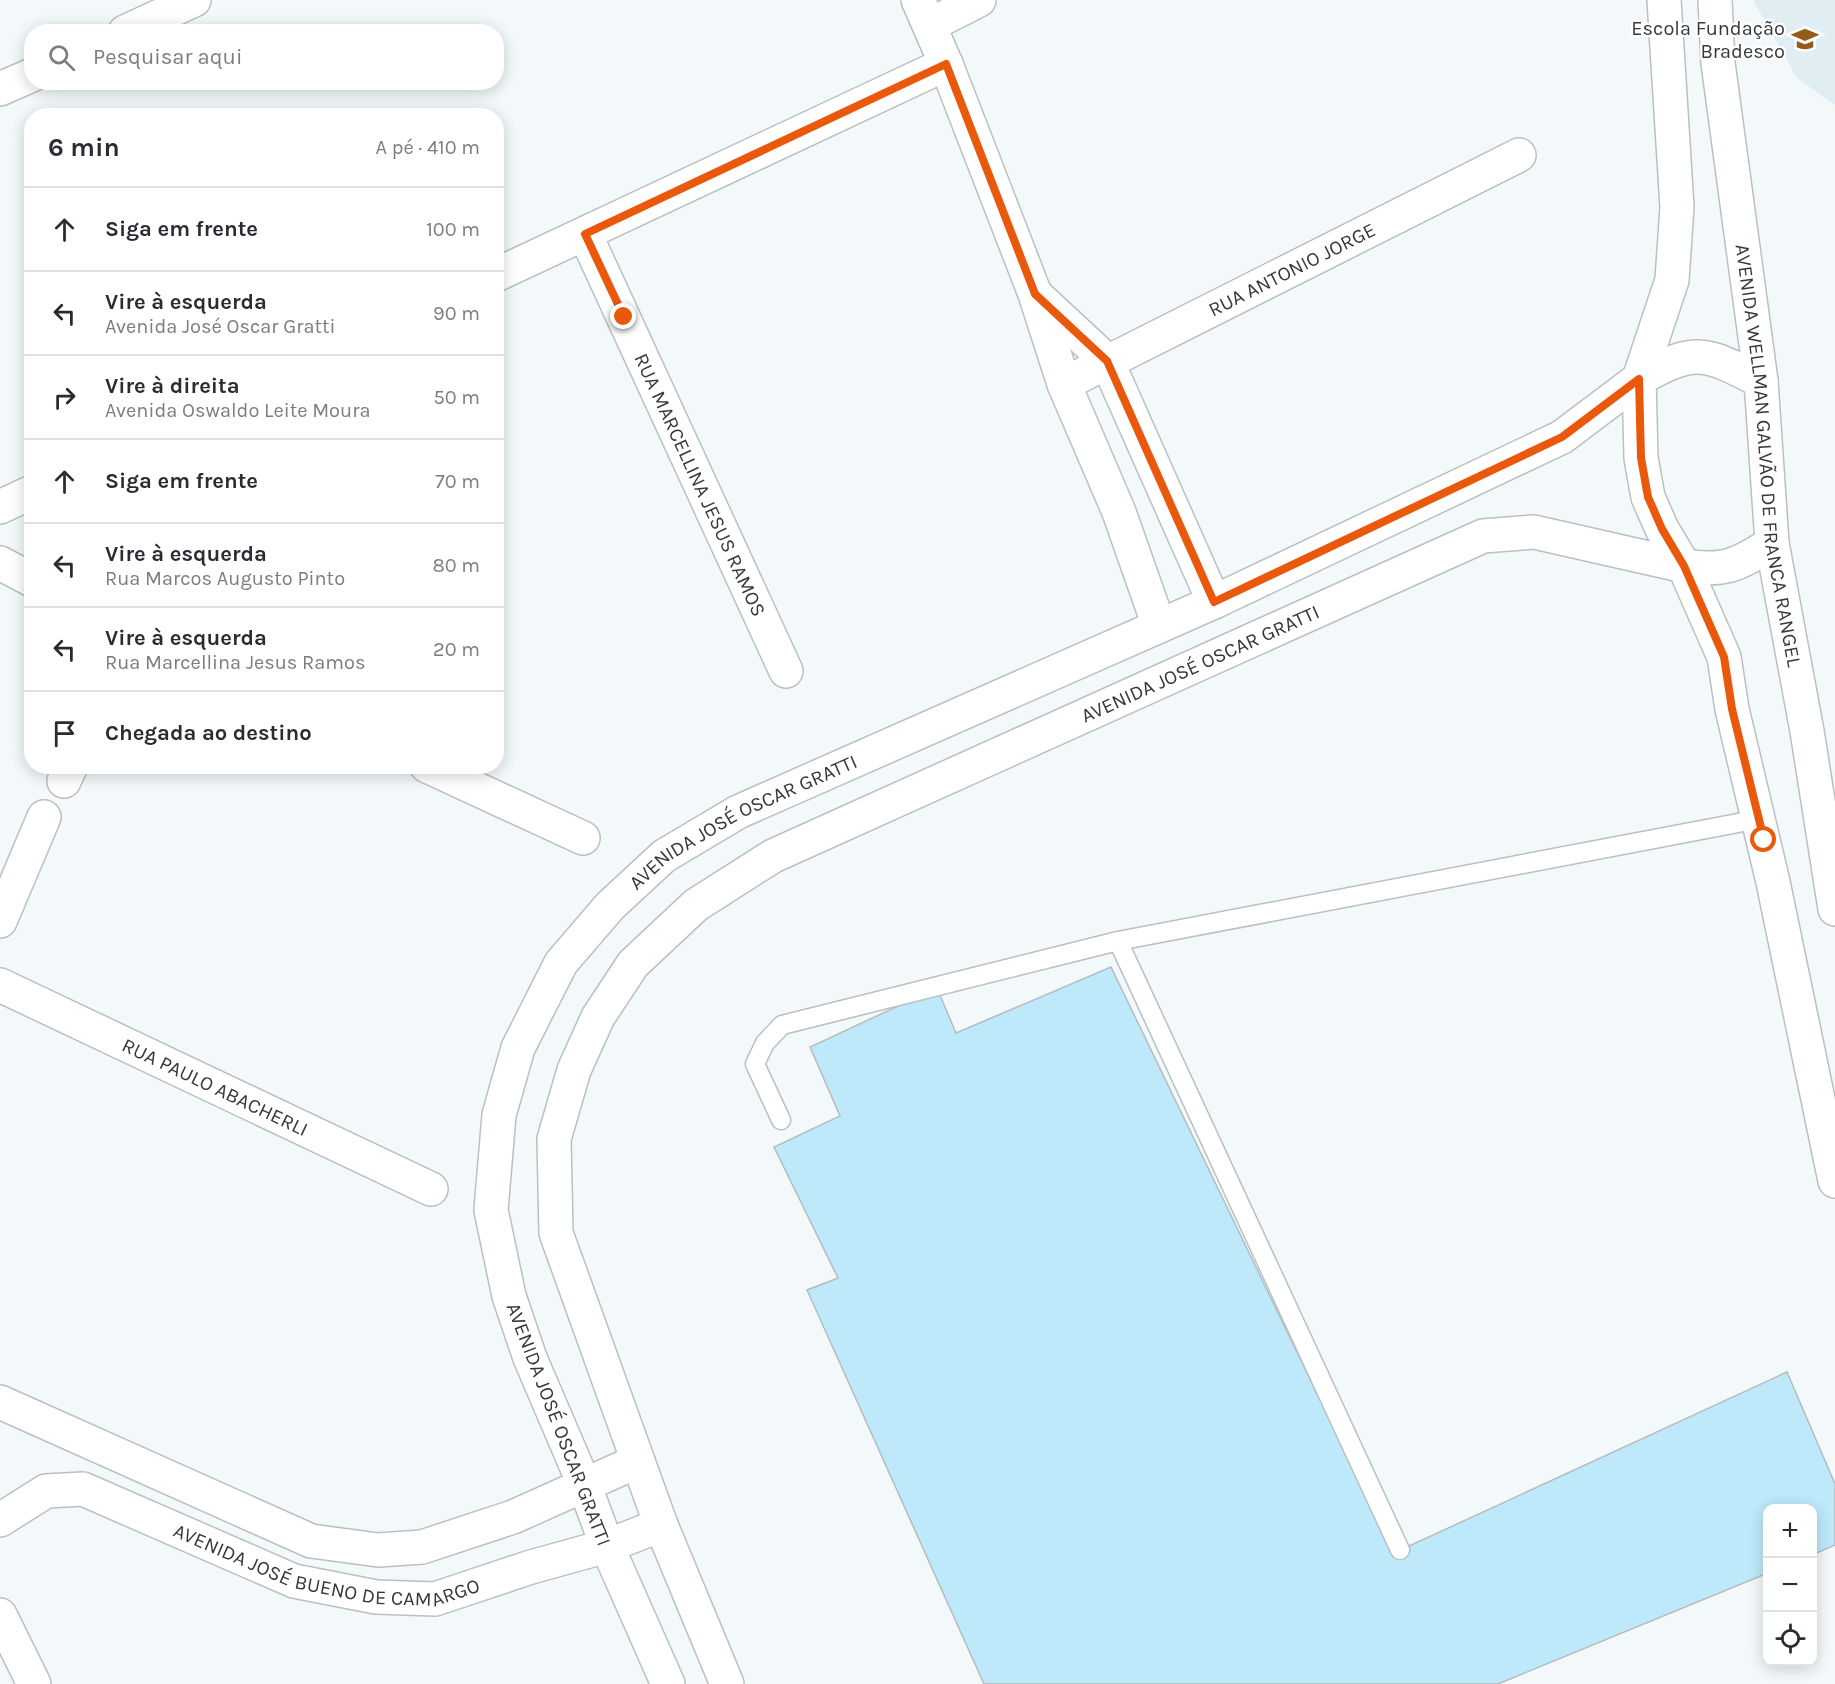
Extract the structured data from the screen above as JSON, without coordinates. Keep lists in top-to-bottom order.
{
  "streets": {
    "street": [
      "RUA ANTONIO JORGE",
      "AVENIDA WELLMAN GALVÃO DE FRANCA RANGEL",
      "RUA MARCELLINA JESUS RAMOS",
      "AVENIDA JOSÉ OSCAR GRATTI",
      "RUA PAULO ABACHERLI",
      "AVENIDA JOSÉ BUENO DE CAMARGO"
    ]
  },
  "crossings": [
    ["AVENIDA WELLMAN GALVÃO DE FRANCA RANGEL", "AVENIDA JOSÉ OSCAR GRATTI"],
    ["AVENIDA JOSÉ OSCAR GRATTI", "AVENIDA JOSÉ BUENO DE CAMARGO"]
  ],
  "places": {
    "school or university": ["Escola Fundação Bradesco"]
  },
  "page": {
    "search": "Pesquisar aqui",
    "heading": ["6 min", "A pé · 410 m"],
    "list": [
      ["Siga em frente", "100 m"],
      ["Vire à esquerda", "Avenida José Oscar Gratti", "90 m"],
      ["Vire à direita", "Avenida Oswaldo Leite Moura", "50 m"],
      ["Siga em frente", "70 m"],
      ["Vire à esquerda", "Rua Marcos Augusto Pinto", "80 m"],
      ["Vire à esquerda", "Rua Marcellina Jesus Ramos", "20 m"],
      "Chegada ao destino"
    ],
    "map_buttons": ["+", "−"]
  }
}
